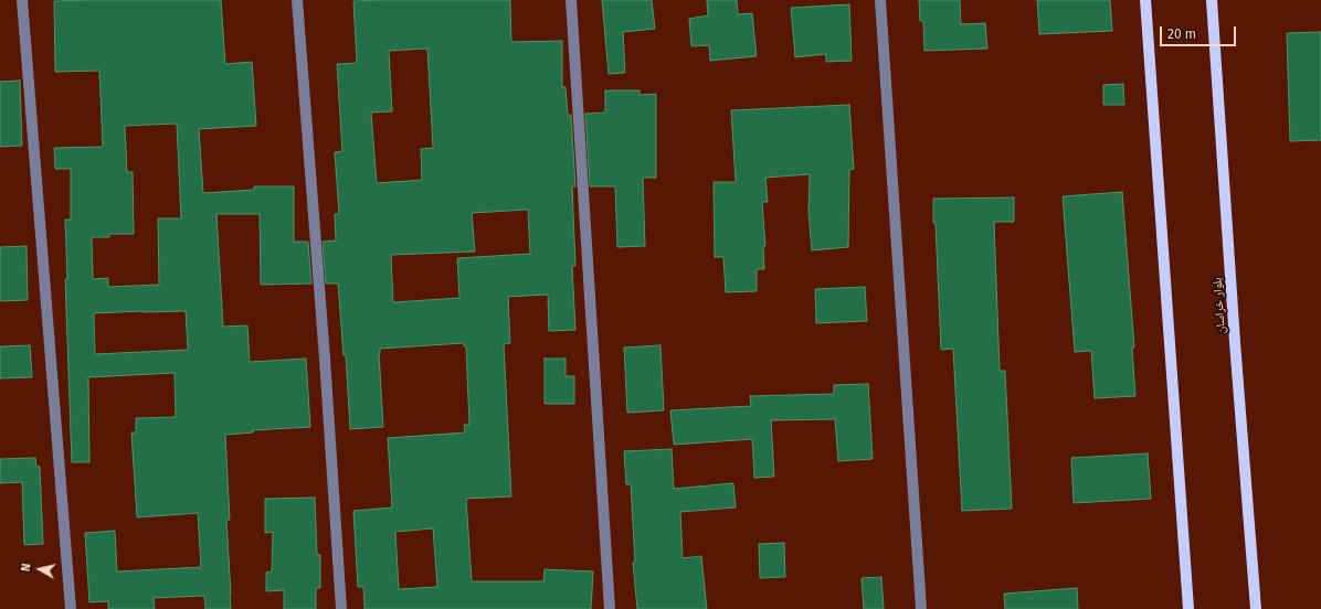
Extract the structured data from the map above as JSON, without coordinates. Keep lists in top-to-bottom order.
{
  "streets": {
    "main road": ["بلوار خراسان"]
  },
  "scale_bar": "20 m",
  "north": "left"
}
